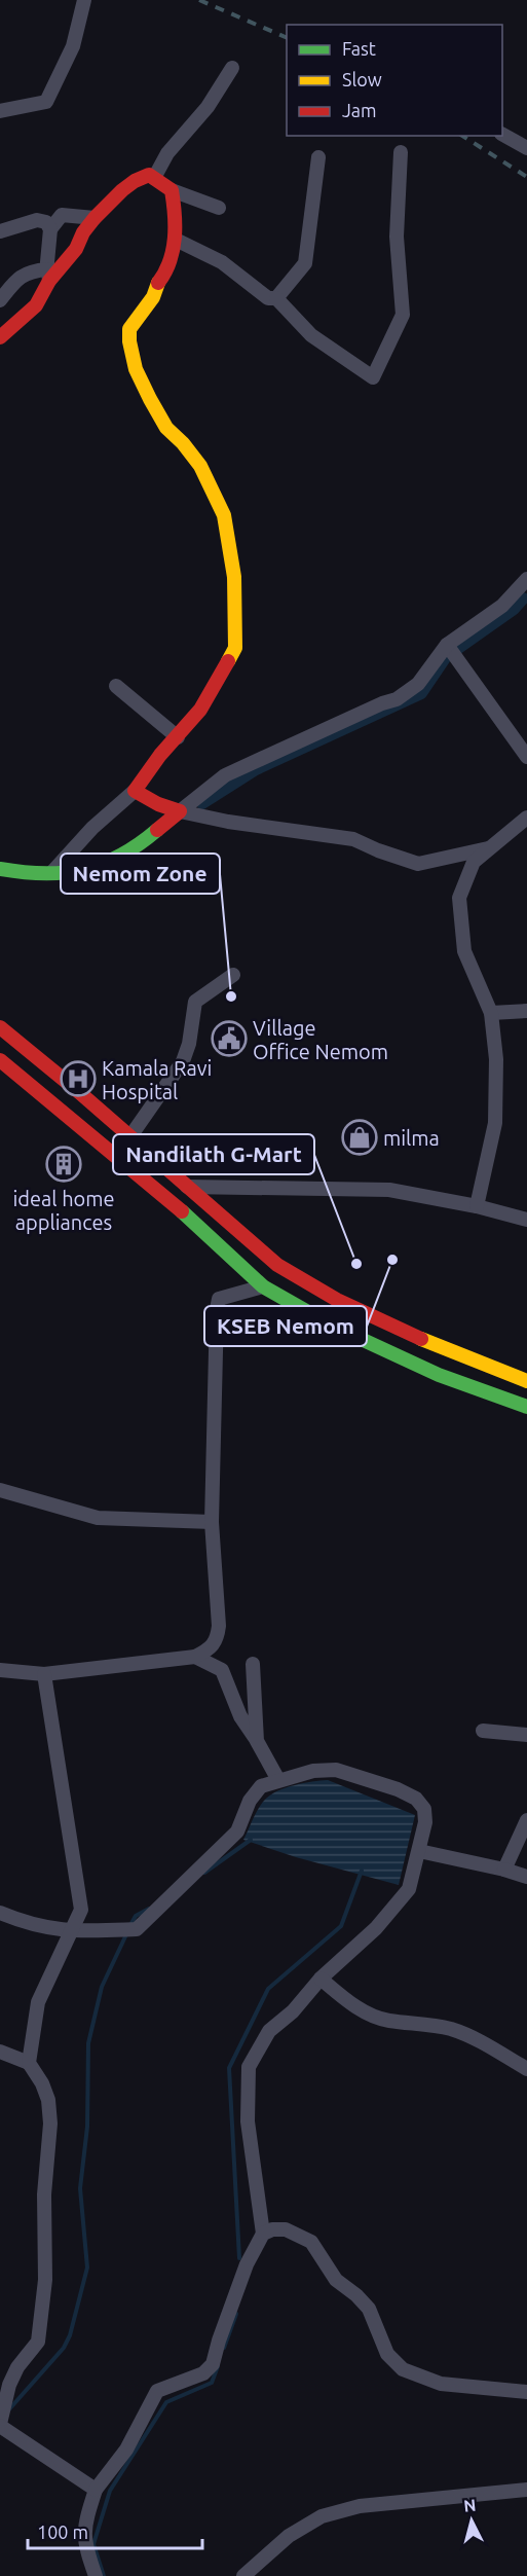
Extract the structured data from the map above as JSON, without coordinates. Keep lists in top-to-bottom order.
{
  "places": {
    "other": ["Nemom Zone", "KSEB Nemom", "Nandilath G-Mart"],
    "public building": ["Village Office Nemom"],
    "hospital": ["Kamala Ravi Hospital"],
    "shop": ["milma"],
    "building": ["ideal home appliances"]
  },
  "legend": ["Fast", "Slow", "Jam"],
  "scale_bar": "100 m",
  "north": "top"
}
